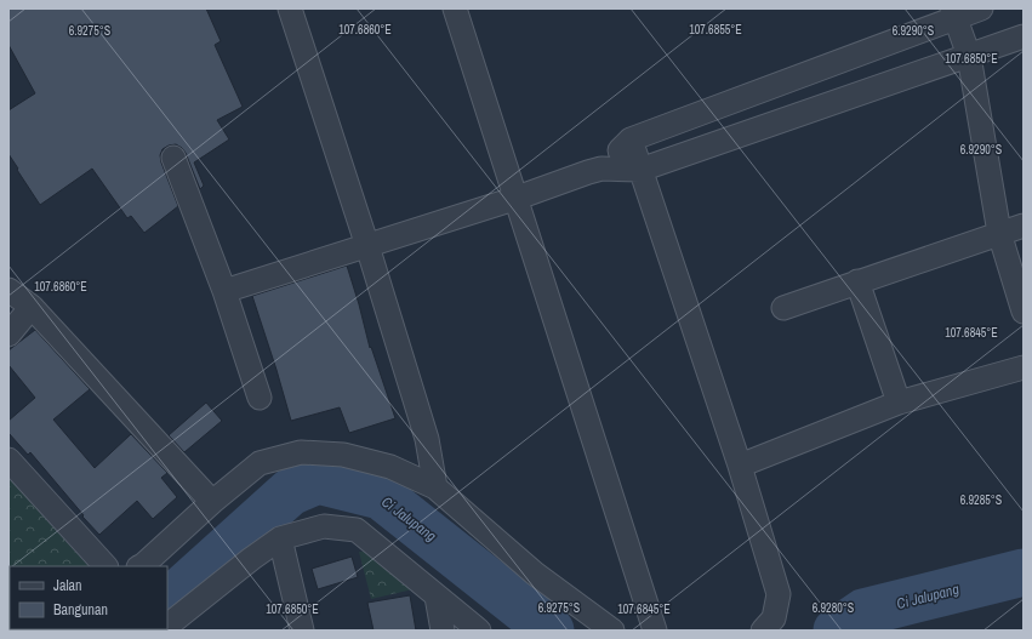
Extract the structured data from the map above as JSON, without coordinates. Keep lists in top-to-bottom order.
{
  "water": ["Ci Jalupang"],
  "legend": ["Jalan", "Bangunan"],
  "coordinates": [
    "107.6860°E",
    "107.6855°E",
    "6.9275°S",
    "6.9290°S",
    "107.6850°E",
    "107.6845°E",
    "6.9285°S",
    "6.9280°S"
  ]
}
